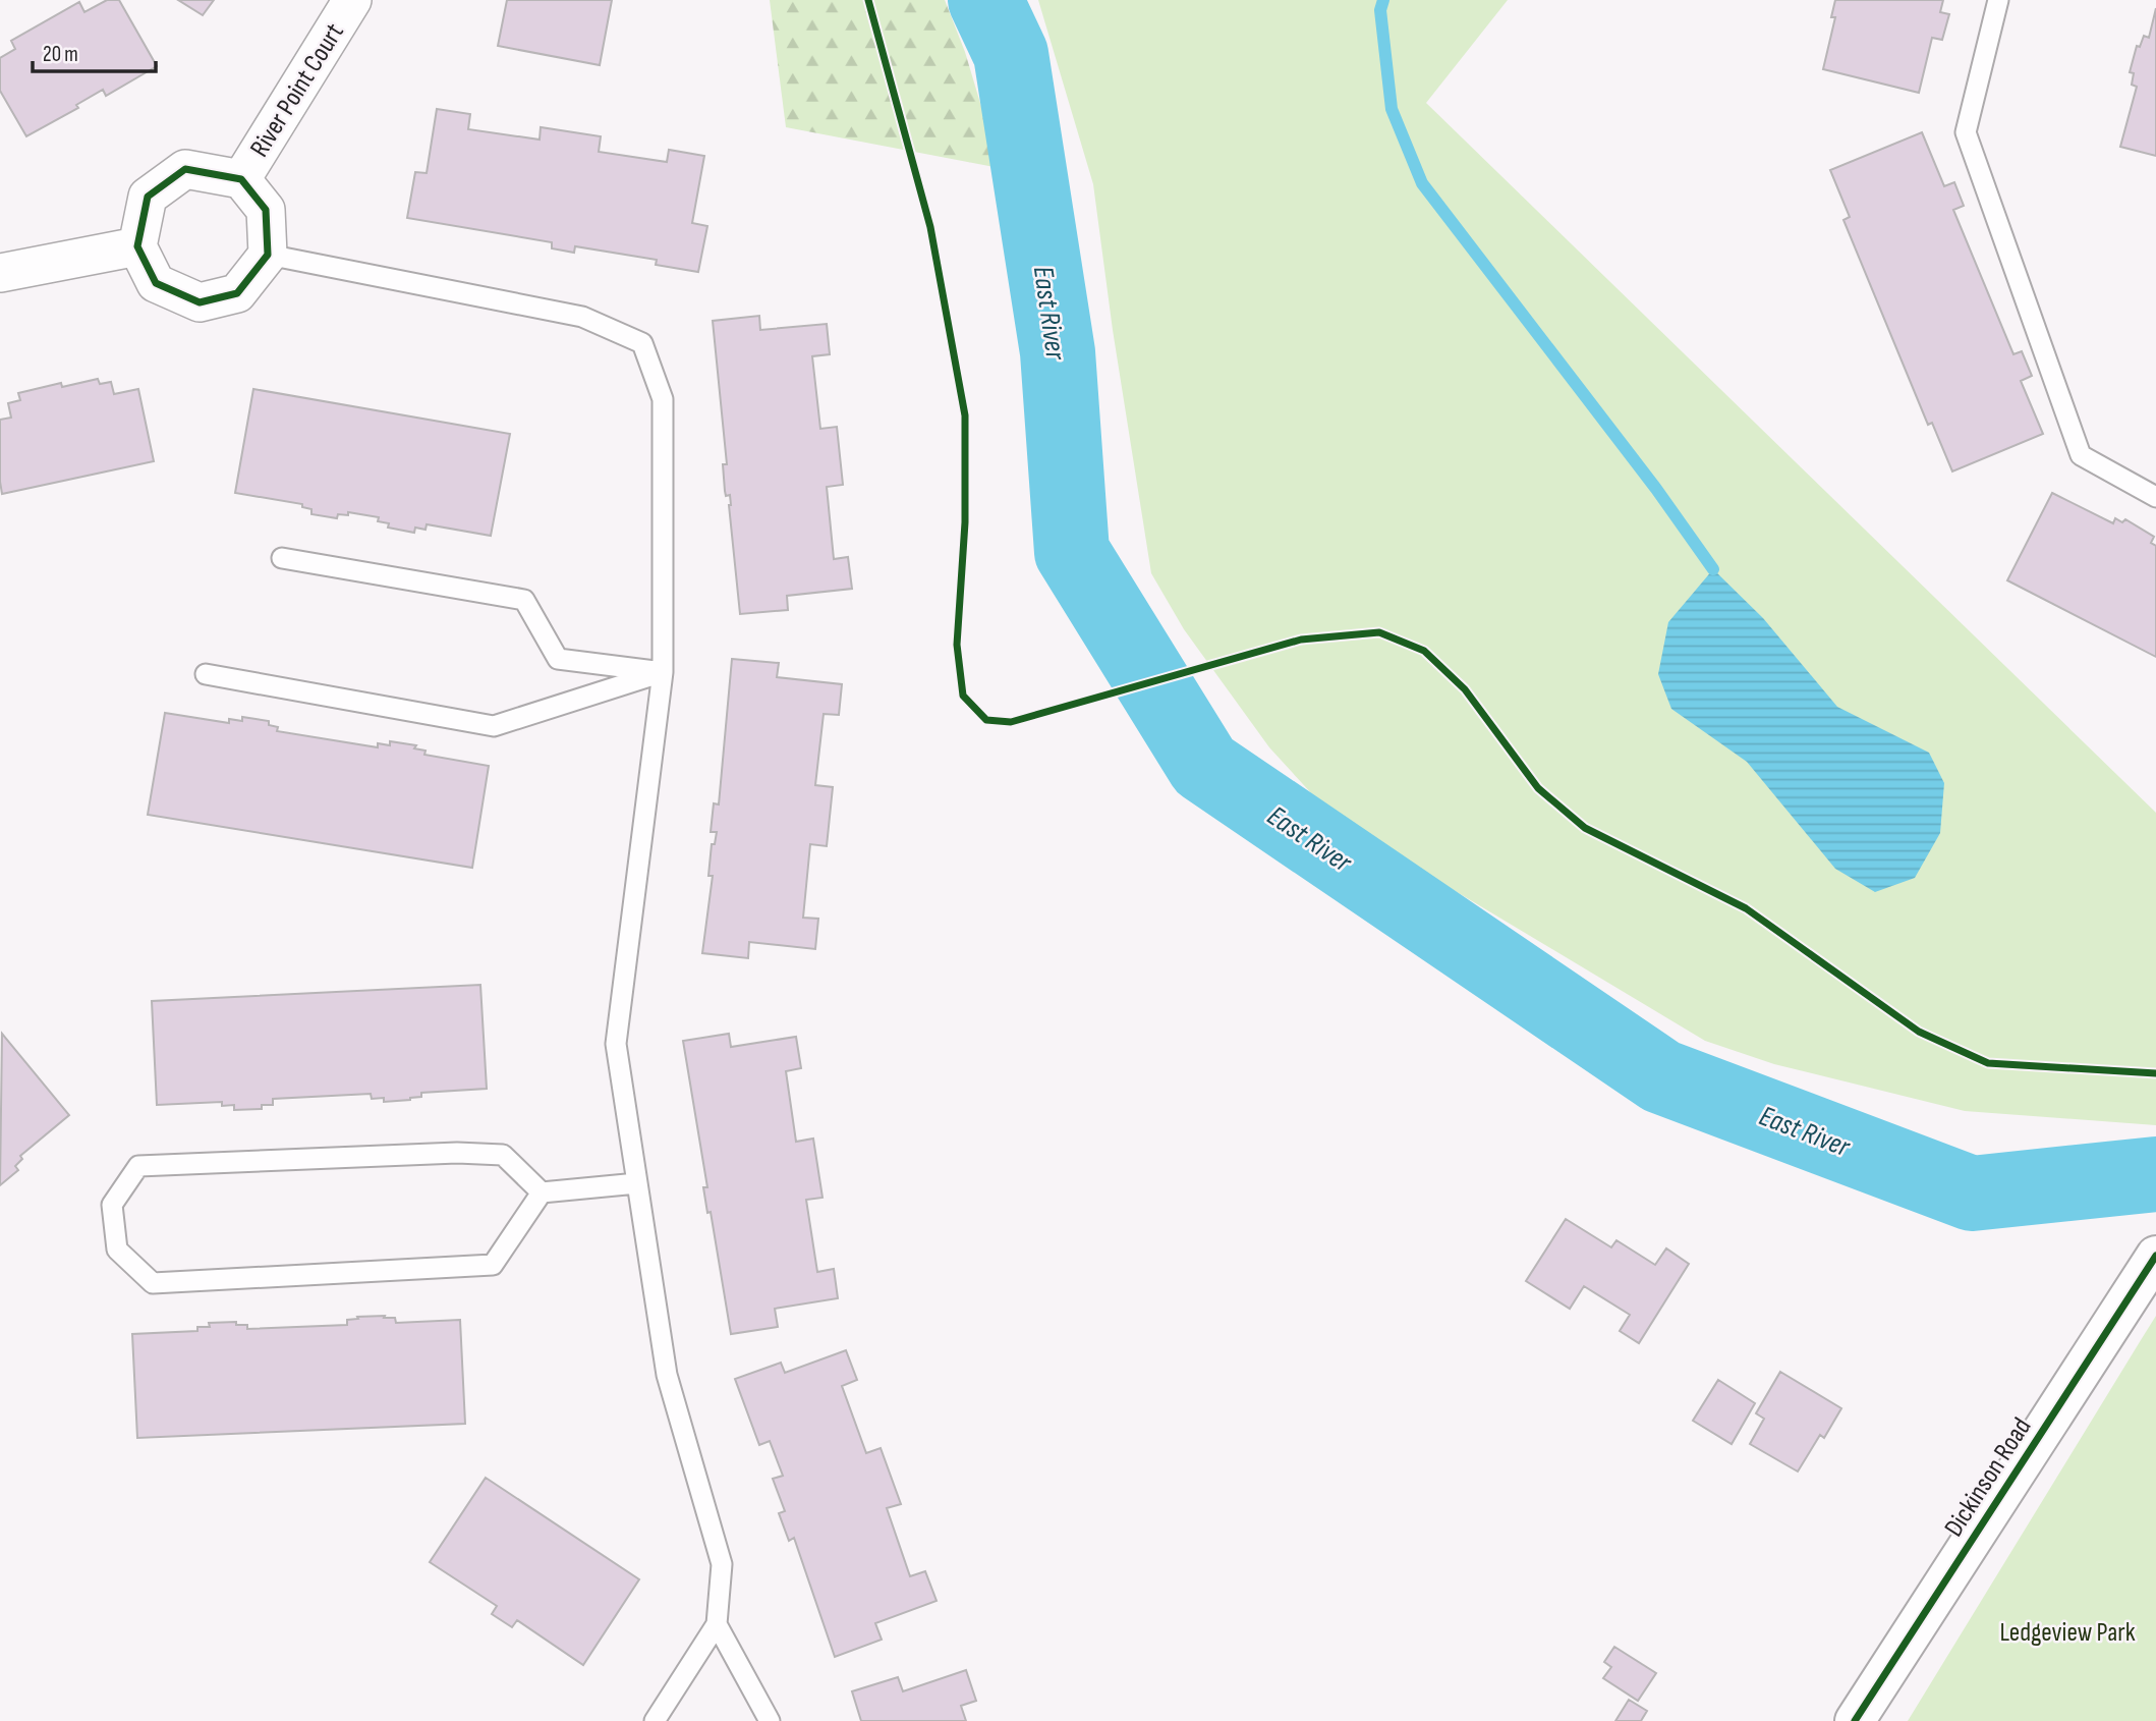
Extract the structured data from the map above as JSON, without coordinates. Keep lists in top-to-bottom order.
{
  "streets": {
    "street": ["River Point Court", "Dickinson Road"]
  },
  "water": ["East River"],
  "parks": ["Ledgeview Park"],
  "scale_bar": "20 m"
}
